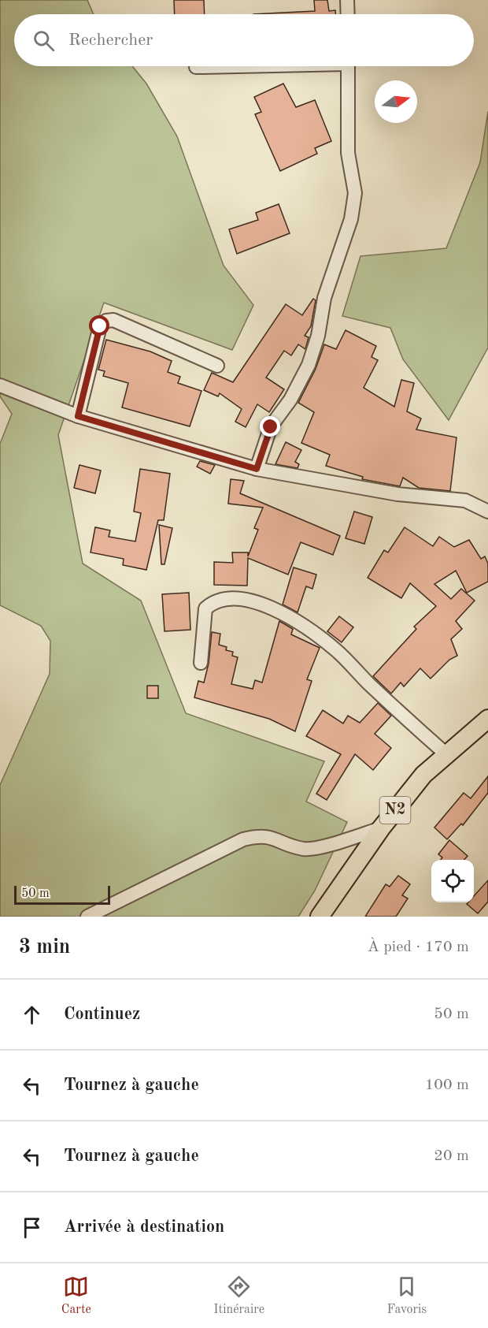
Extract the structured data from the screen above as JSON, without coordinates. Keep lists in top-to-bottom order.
{
  "streets": {
    "highway": ["N2"]
  },
  "scale_bar": "50 m",
  "north": "right",
  "page": {
    "search": "Rechercher",
    "scale": "50 m",
    "heading": ["3 min", "À pied · 170 m"],
    "list": [
      ["Continuez", "50 m"],
      ["Tournez à gauche", "100 m"],
      ["Tournez à gauche", "20 m"],
      "Arrivée à destination"
    ],
    "nav": ["Carte", "Itinéraire", "Favoris"]
  }
}
